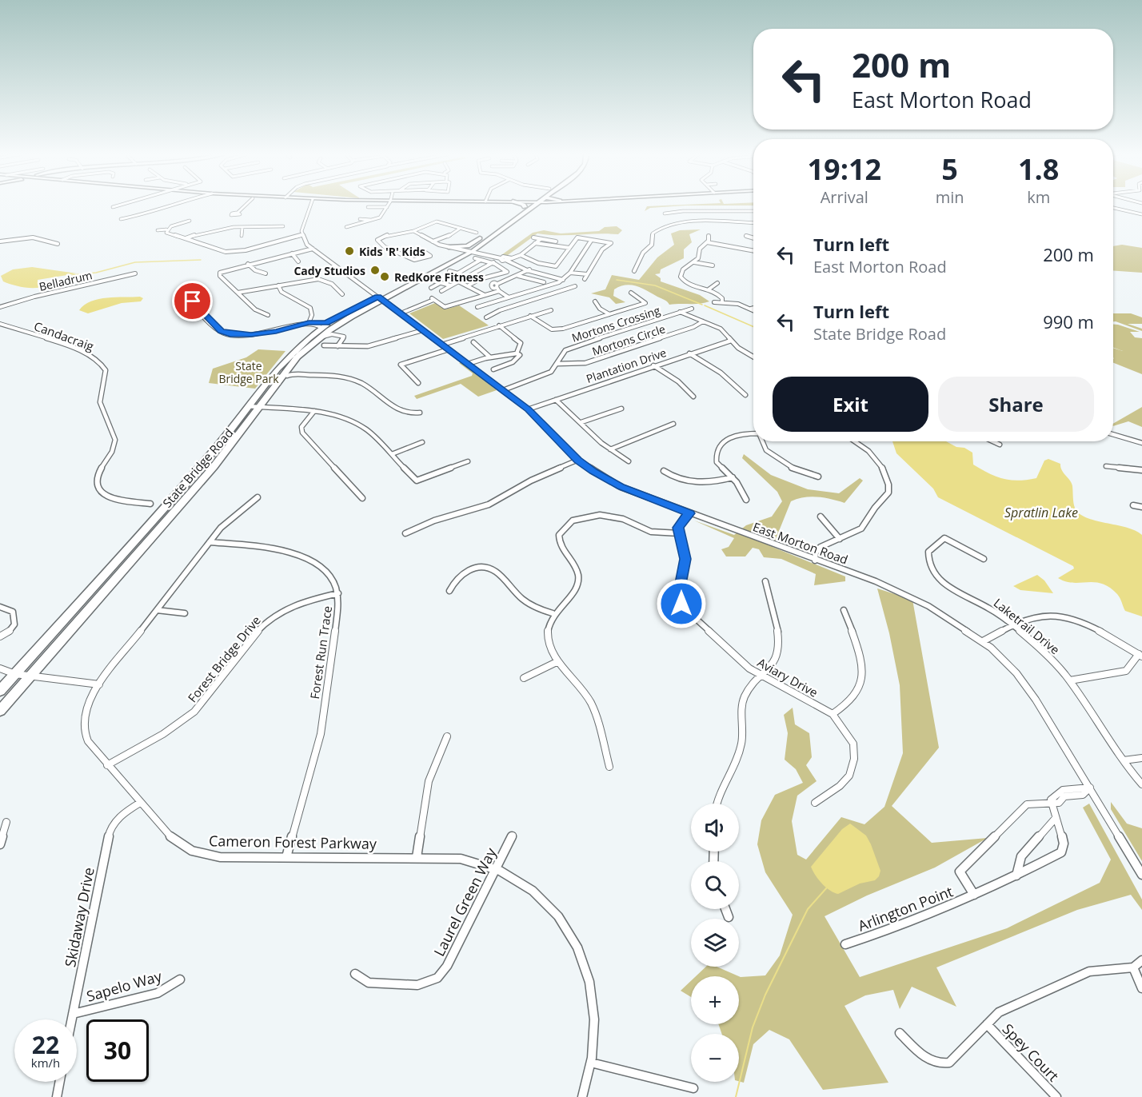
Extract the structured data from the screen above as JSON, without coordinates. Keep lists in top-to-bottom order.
{
  "streets": {
    "highway": ["State Bridge Road"],
    "street": [
      "Belladrum",
      "Mortons Crossing",
      "Candacraig",
      "Mortons Circle",
      "Plantation Drive",
      "East Morton Road",
      "Laketrail Drive",
      "Forest Run Trace",
      "Forest Bridge Drive",
      "Aviary Drive",
      "Cameron Forest Parkway",
      "Laurel Green Way",
      "Arlington Point",
      "Skidaway Drive",
      "Sapelo Way",
      "Spey Court"
    ]
  },
  "crossings": [
    ["Mortons Crossing", "Mortons Circle"],
    ["Mortons Crossing", "East Morton Road"],
    ["Plantation Drive", "East Morton Road"],
    ["State Bridge Road", "East Morton Road"],
    ["East Morton Road", "Arlington Point"],
    ["Forest Run Trace", "Forest Bridge Drive"],
    ["Forest Run Trace", "Cameron Forest Parkway"],
    ["Forest Bridge Drive", "Cameron Forest Parkway"],
    ["Cameron Forest Parkway", "Laurel Green Way"],
    ["Cameron Forest Parkway", "Skidaway Drive"],
    ["Skidaway Drive", "Sapelo Way"]
  ],
  "water": ["Spratlin Lake"],
  "parks": ["State Bridge Park"],
  "places": ["Kids 'R' Kids", "Cady Studios", "RedKore Fitness"],
  "page": {
    "turn": ["200 m", "East Morton Road"],
    "eta": [
      "19:12",
      "Arrival",
      "5",
      "min",
      "1.8",
      "km"
    ],
    "list": [
      {
        "name": "Turn left",
        "note": "East Morton Road",
        "value": "200 m"
      },
      {
        "name": "Turn left",
        "note": "State Bridge Road",
        "value": "990 m"
      }
    ],
    "buttons": ["Exit", "Share"],
    "map_buttons": ["+", "−"],
    "speed": "22 km/h",
    "limit": "30"
  }
}
